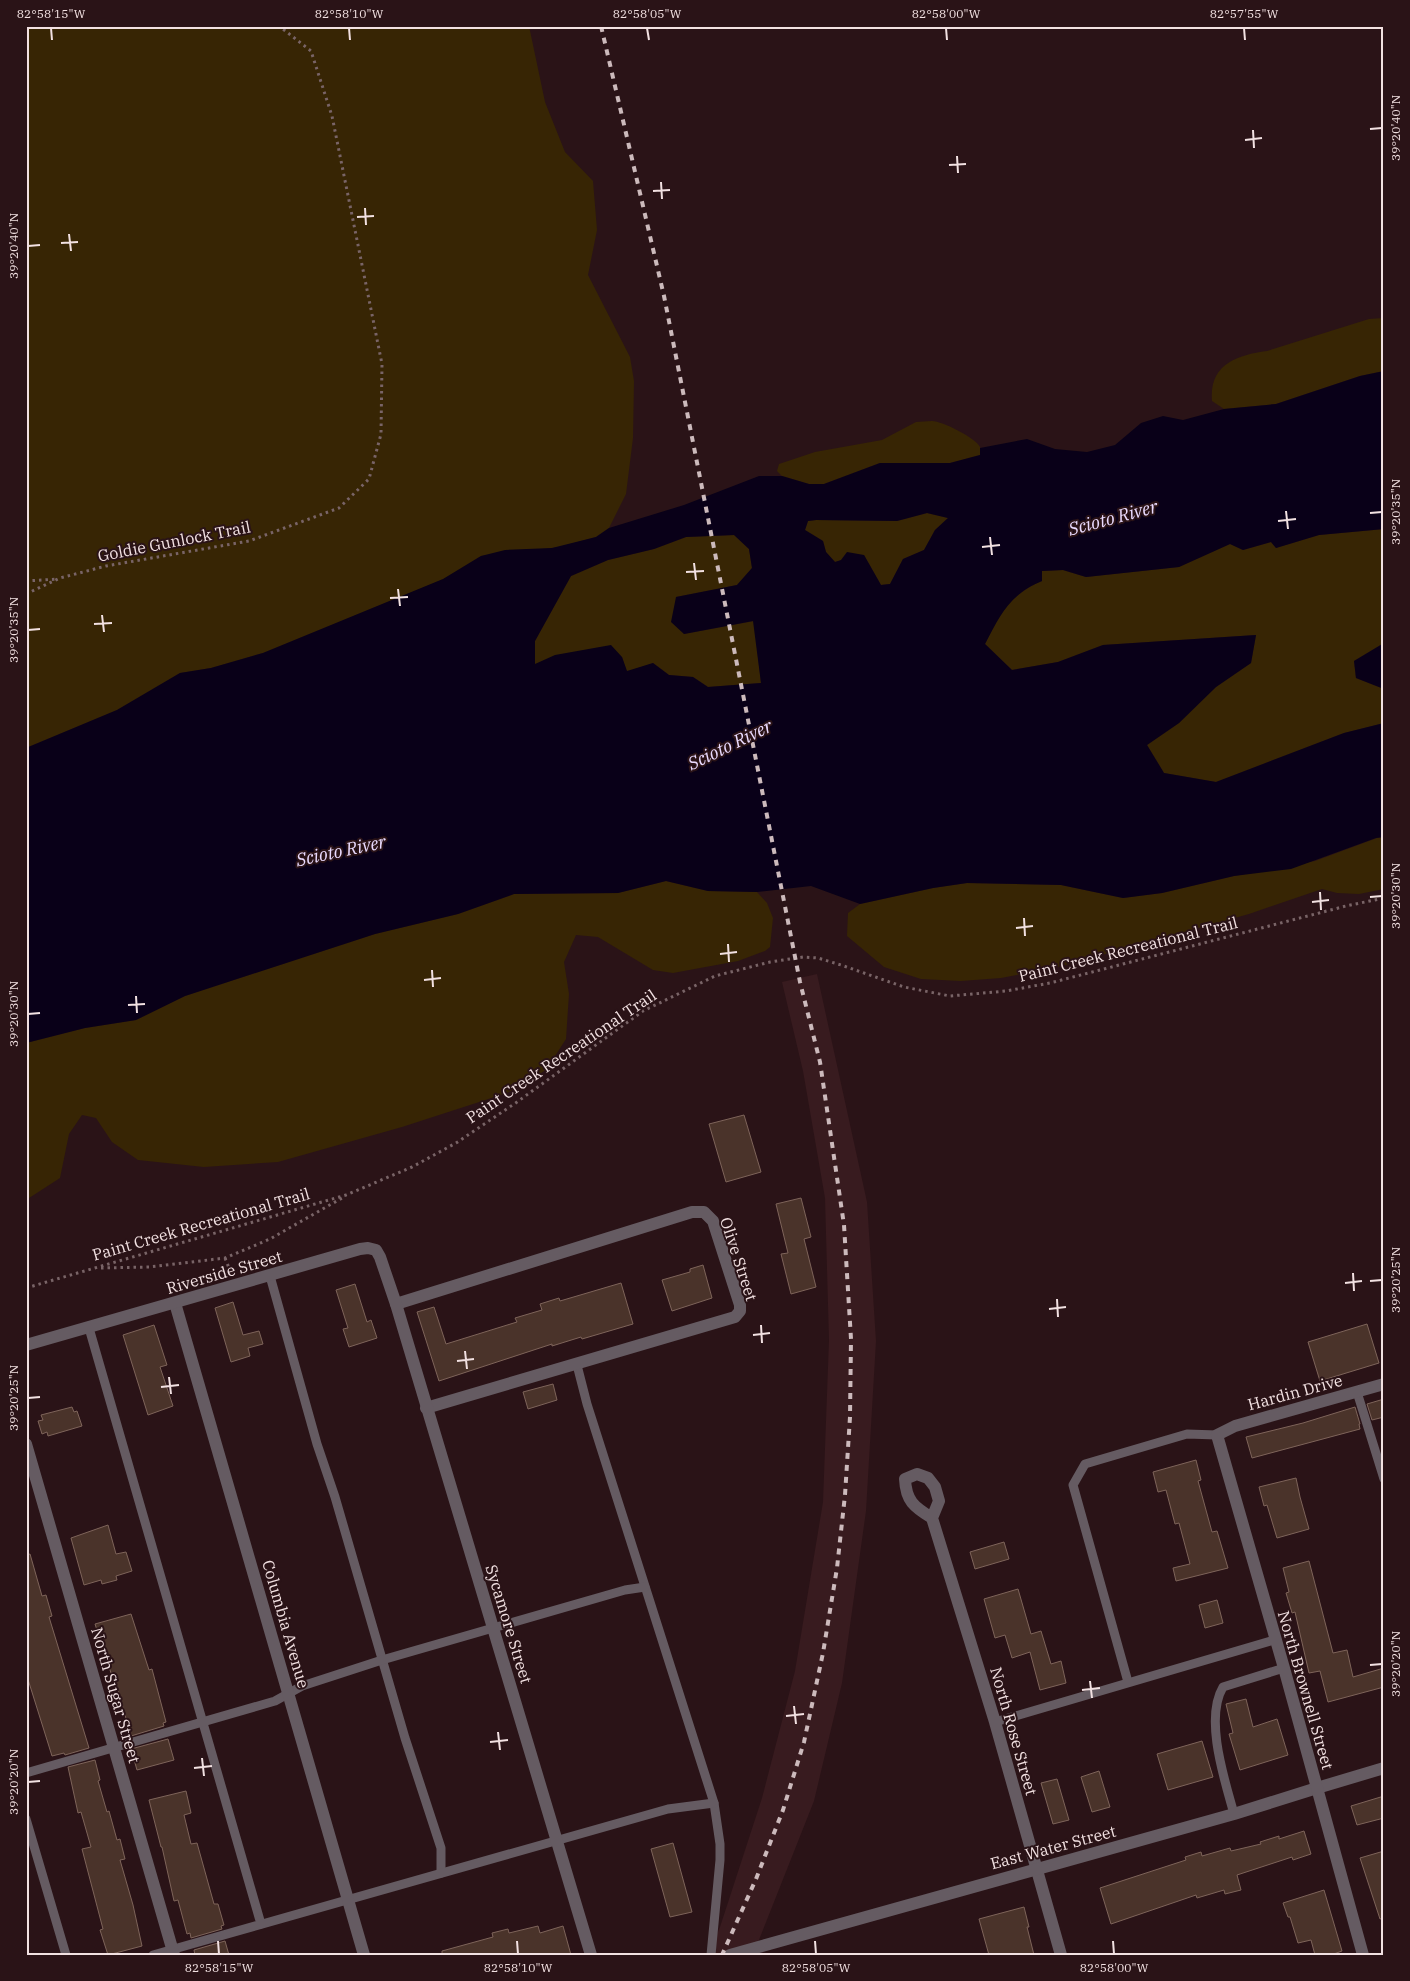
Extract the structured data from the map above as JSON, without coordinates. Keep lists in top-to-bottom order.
{
  "streets": {
    "street": [
      "Olive Street",
      "Riverside Street",
      "Hardin Drive",
      "Columbia Avenue",
      "Sycamore Street",
      "North Brownell Street",
      "North Sugar Street",
      "North Rose Street",
      "East Water Street"
    ],
    "path": ["Goldie Gunlock Trail", "Paint Creek Recreational Trail"]
  },
  "crossings": [
    ["Olive Street", "Riverside Street"],
    ["Olive Street", "Sycamore Street"],
    ["Riverside Street", "Columbia Avenue"],
    ["Riverside Street", "Sycamore Street"],
    ["Hardin Drive", "North Brownell Street"],
    ["North Brownell Street", "East Water Street"],
    ["North Rose Street", "East Water Street"]
  ],
  "water": ["Scioto River"],
  "coordinates": [
    "82°58'15\"W",
    "82°58'10\"W",
    "82°58'05\"W",
    "82°58'00\"W",
    "82°57'55\"W",
    "39°20'40\"N",
    "39°20'35\"N",
    "39°20'30\"N",
    "39°20'25\"N",
    "39°20'20\"N"
  ]
}
